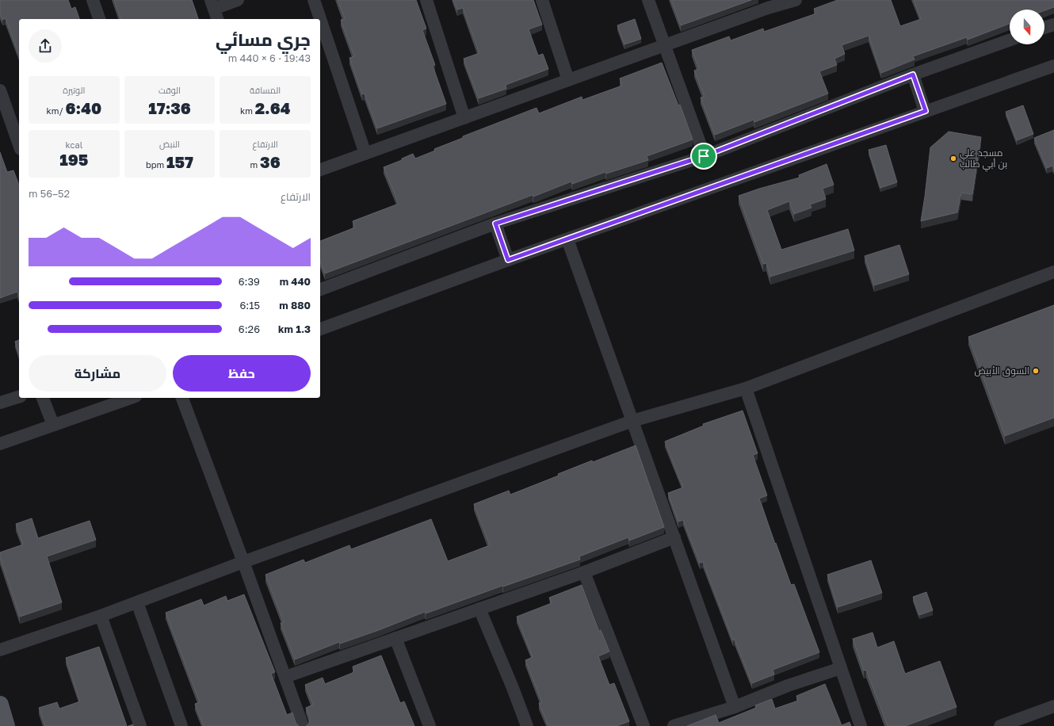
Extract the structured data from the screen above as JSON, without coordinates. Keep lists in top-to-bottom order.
{
  "places": ["مسجد علي بن أبي طالب", "السوق الأبيض"],
  "north": "bottom",
  "page": {
    "heading": ["جري مسائي", "19:43 · 6 × 440 m"],
    "stats": [
      ["المسافة", "2.64 km"],
      ["الوقت", "17:36"],
      ["الوتيرة", "6:40 /km"],
      ["الارتفاع", "36 m"],
      ["النبض", "157 bpm"],
      ["kcal", "195"]
    ],
    "chart": ["الارتفاع", "52–56 m"],
    "list": [
      {
        "name": "440 m",
        "note": "6:39"
      },
      {
        "name": "880 m",
        "note": "6:15"
      },
      {
        "name": "1.3 km",
        "note": "6:26"
      }
    ],
    "buttons": ["حفظ", "مشاركة"]
  }
}
